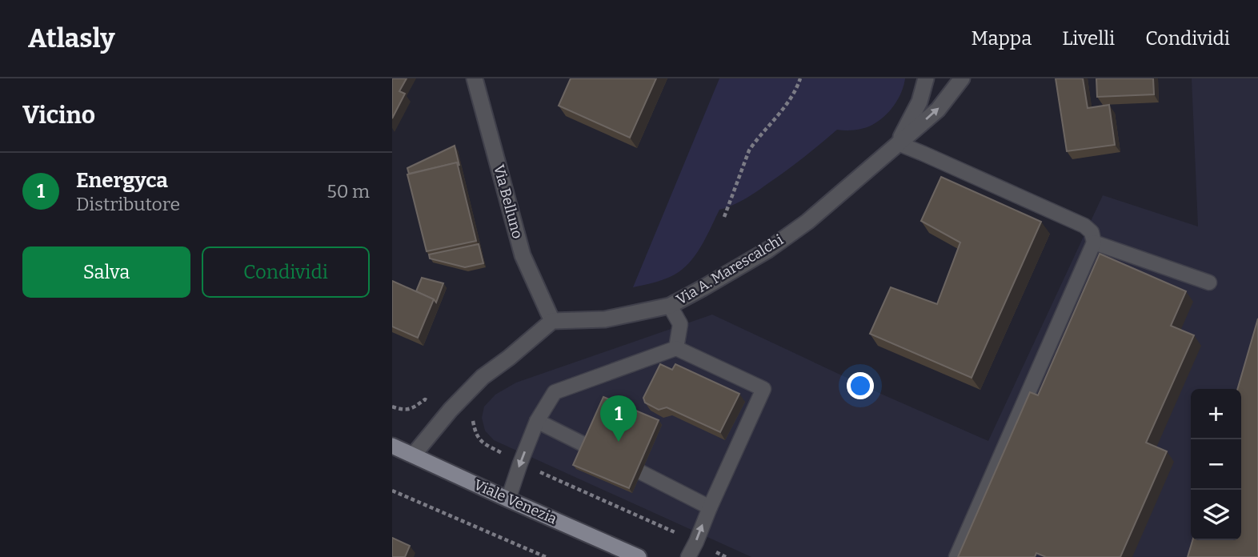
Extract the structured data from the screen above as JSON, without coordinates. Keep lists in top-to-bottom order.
{
  "streets": {
    "main road": ["Viale Venezia"],
    "street": ["Via Belluno", "Via A. Marescalchi"]
  },
  "crossings": [
    ["Via Belluno", "Via A. Marescalchi"]
  ],
  "page": {
    "header": "Atlasly",
    "nav": ["Mappa", "Livelli", "Condividi"],
    "heading": "Vicino",
    "list": [
      {
        "mark": "1",
        "name": "Energyca",
        "note": "Distributore",
        "value": "50 m"
      }
    ],
    "buttons": ["Salva", "Condividi"],
    "map_buttons": ["+", "−"],
    "pins": "1"
  }
}
